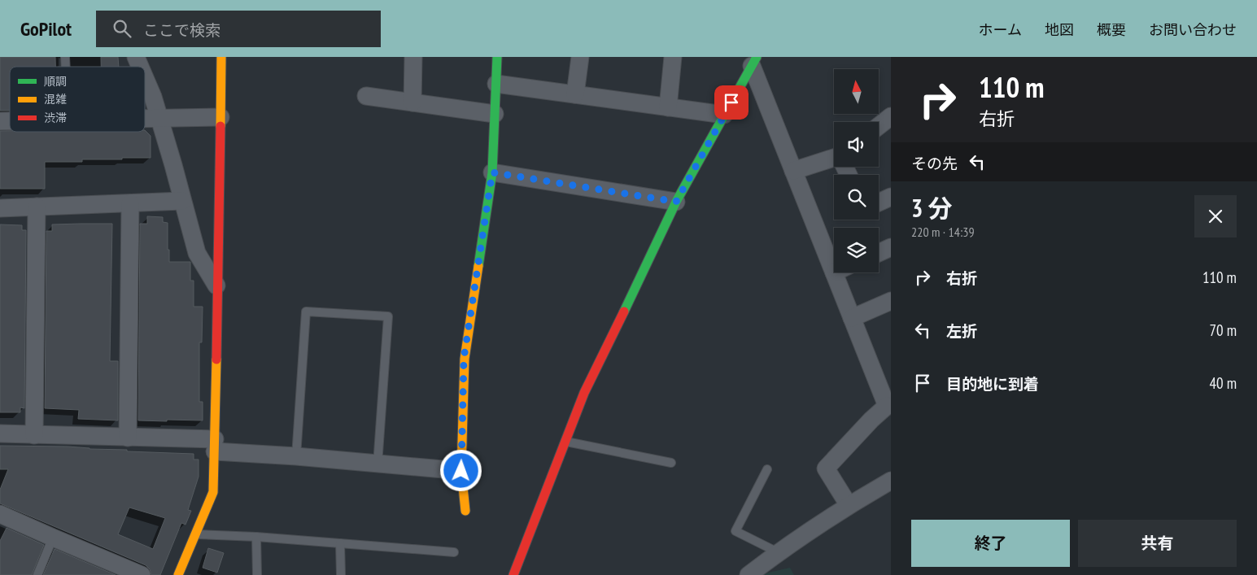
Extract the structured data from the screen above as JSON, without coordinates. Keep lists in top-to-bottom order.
{
  "legend": ["順調", "混雑", "渋滞"],
  "north": "top",
  "page": {
    "header": "GoPilot",
    "search": "ここで検索",
    "nav": [
      "ホーム",
      "地図",
      "概要",
      "お問い合わせ"
    ],
    "turn": ["110 m", "右折"],
    "then": "その先",
    "heading": ["3 分", "220 m · 14:39"],
    "list": [
      {
        "name": "右折",
        "value": "110 m"
      },
      {
        "name": "左折",
        "value": "70 m"
      },
      {
        "name": "目的地に到着",
        "value": "40 m"
      }
    ],
    "buttons": ["終了", "共有"]
  }
}
